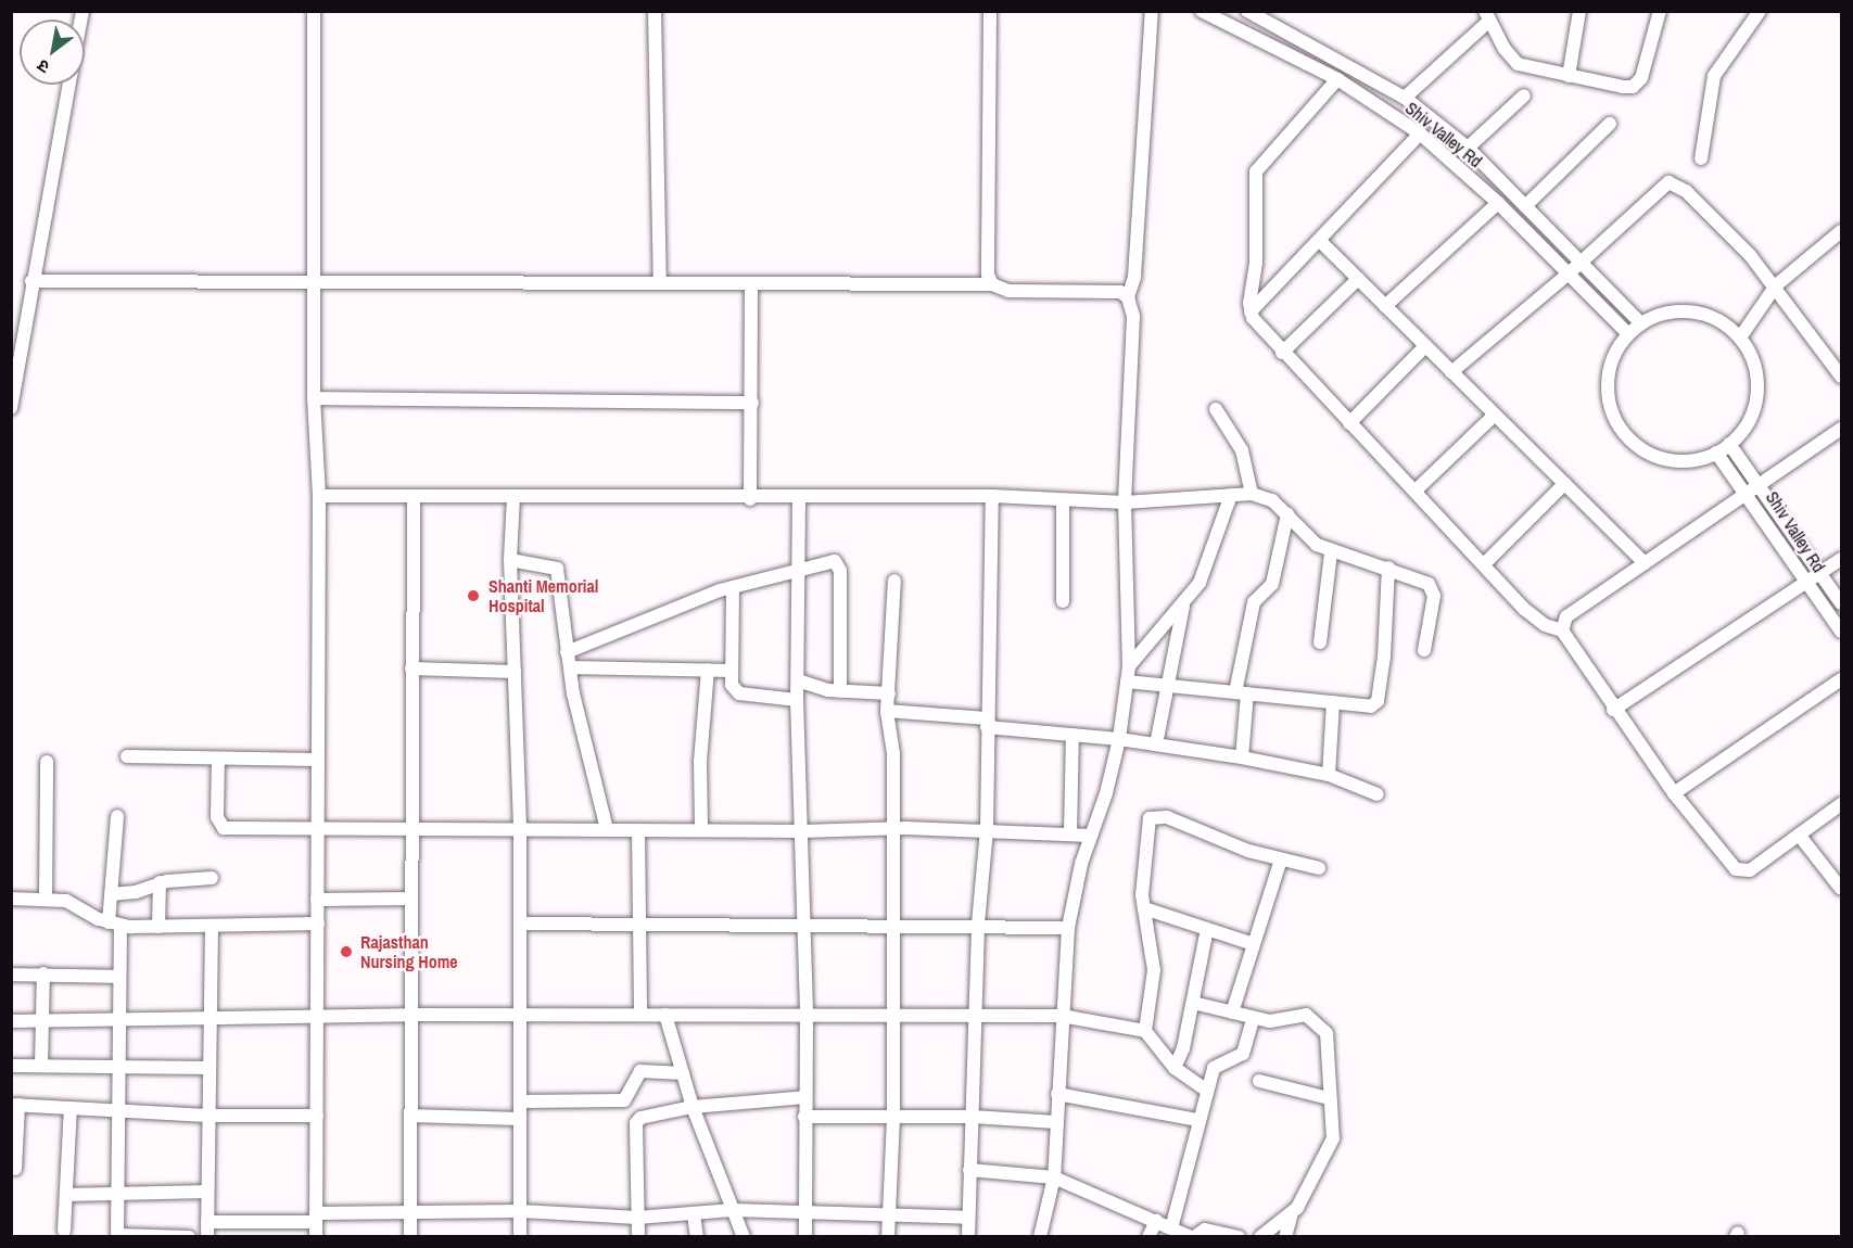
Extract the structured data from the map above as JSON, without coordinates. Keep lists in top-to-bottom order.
{
  "streets": {
    "street": ["Shiv Valley Rd"]
  },
  "places": ["Shanti Memorial Hospital", "Rajasthan Nursing Home"],
  "north": "bottom left"
}
